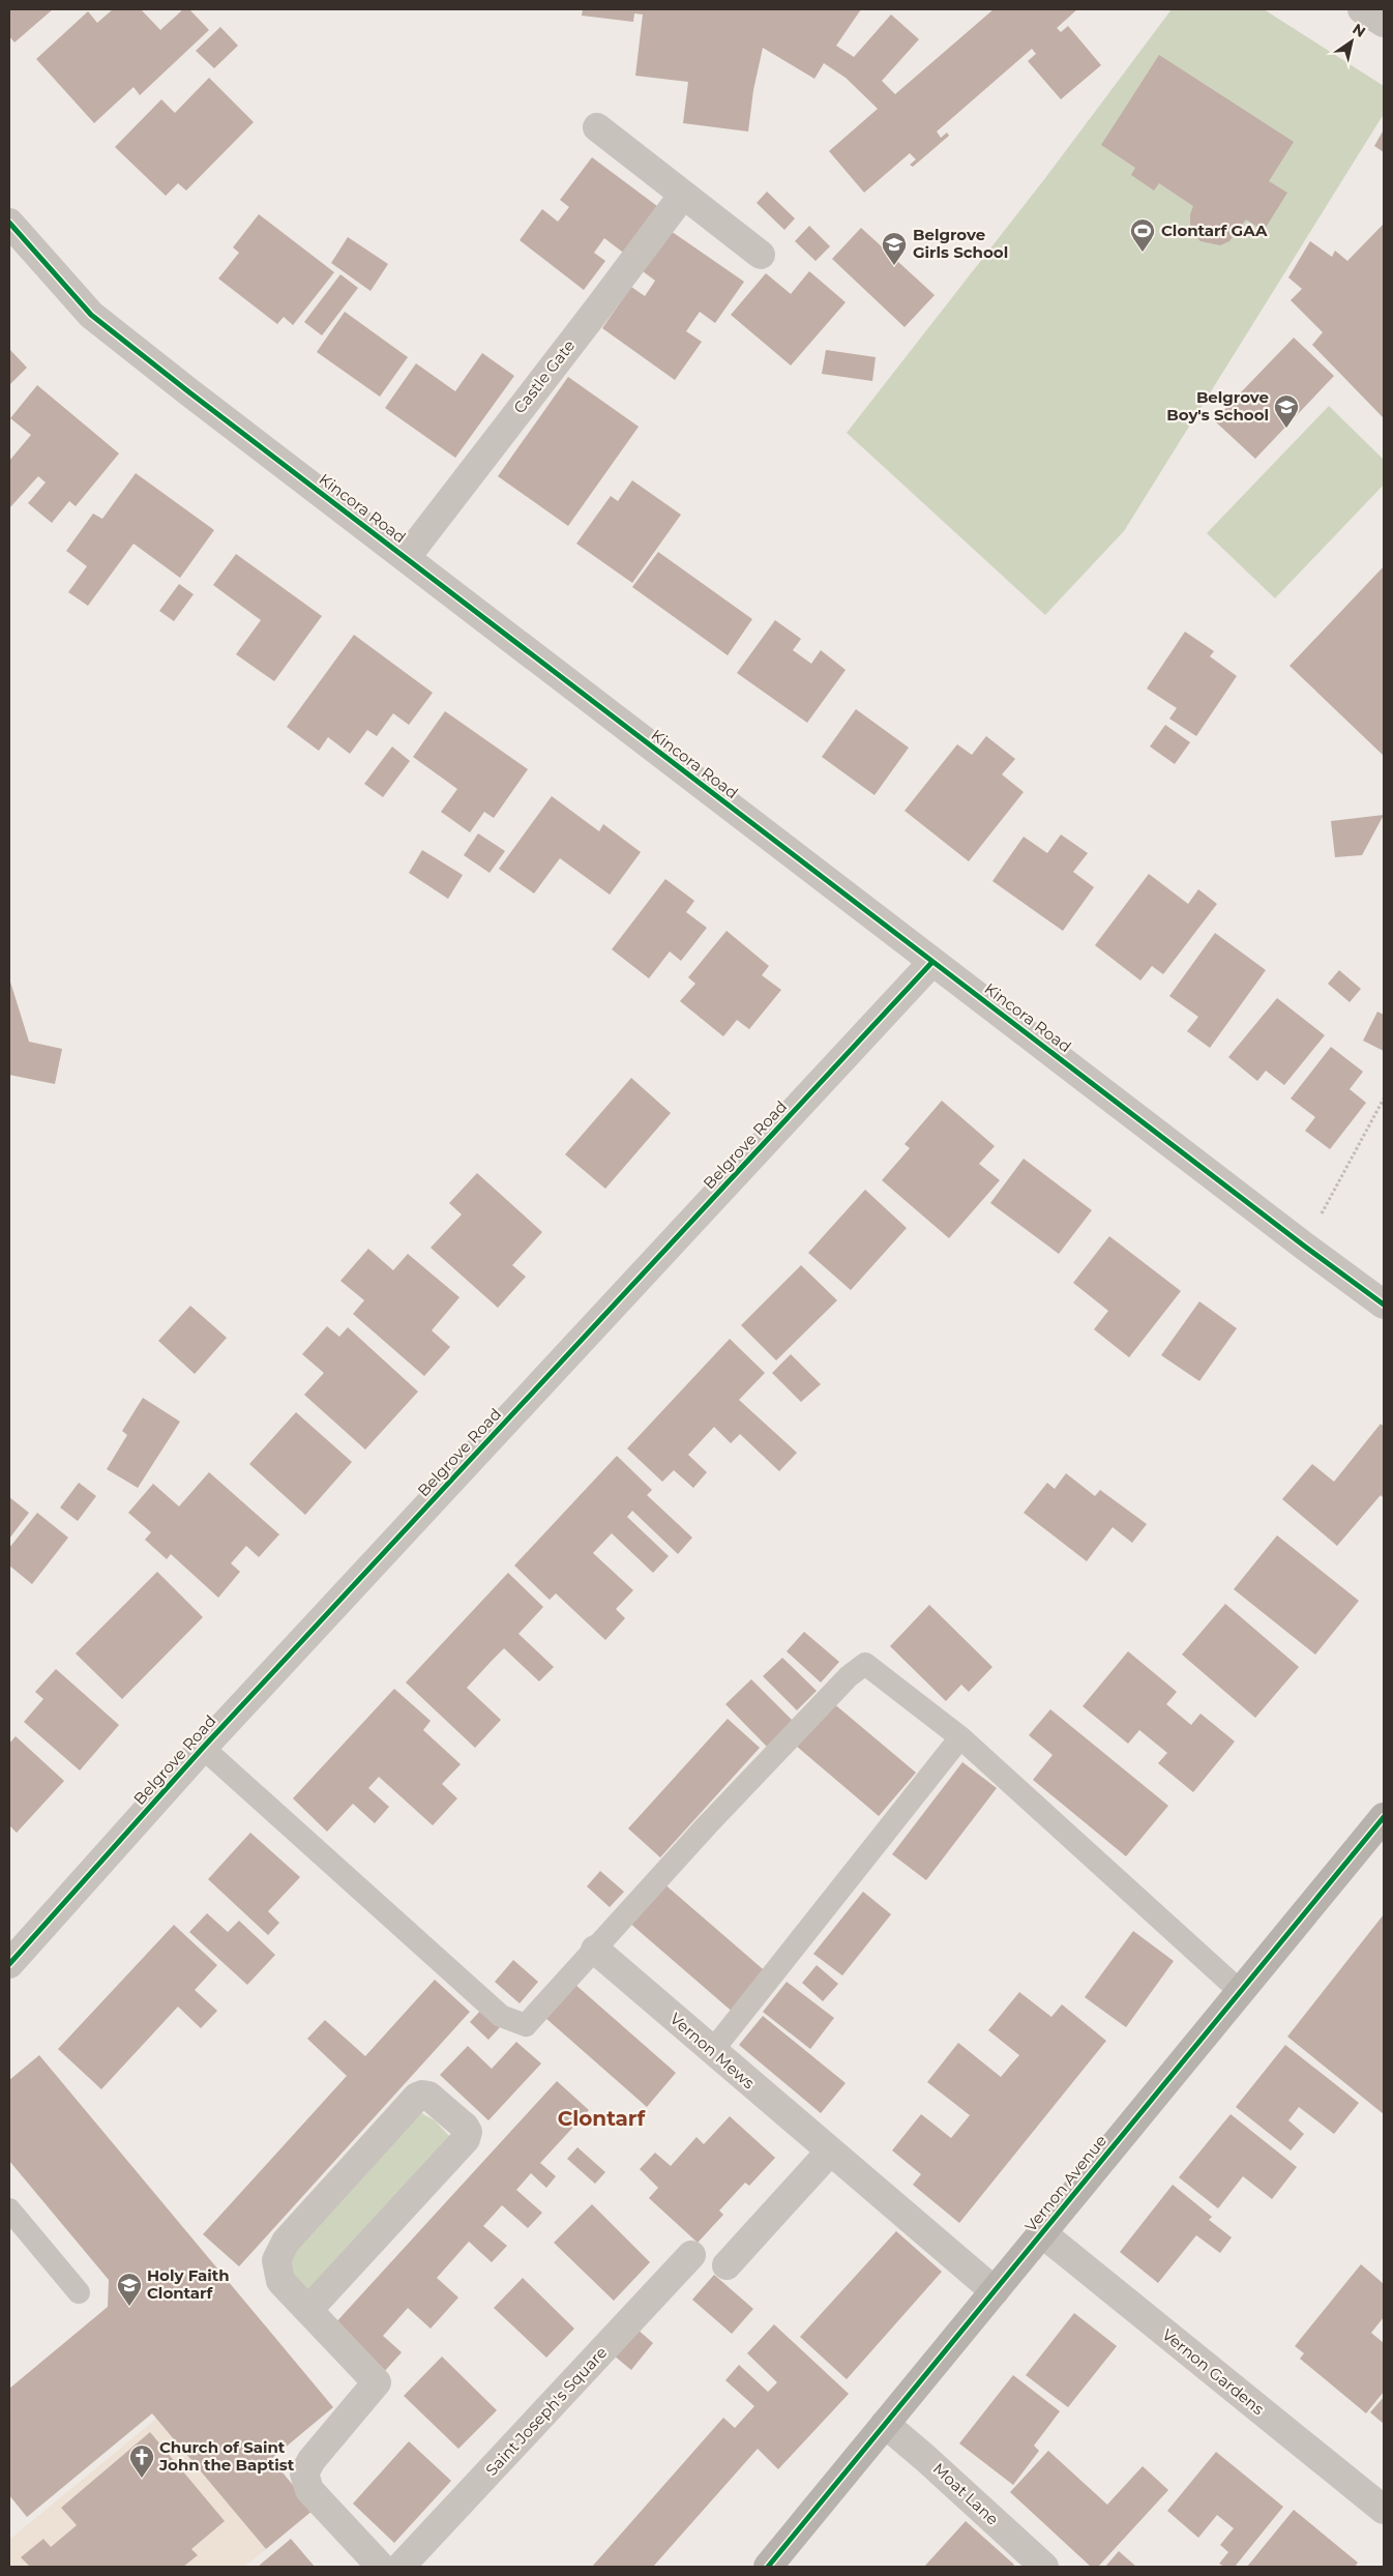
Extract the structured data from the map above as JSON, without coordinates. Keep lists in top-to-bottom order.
{
  "streets": {
    "main road": ["Vernon Avenue"],
    "street": [
      "Castle Gate",
      "Kincora Road",
      "Belgrove Road",
      "Vernon Mews",
      "Vernon Gardens",
      "Saint Joseph's Square",
      "Moat Lane"
    ]
  },
  "crossings": [
    ["Castle Gate", "Kincora Road"],
    ["Kincora Road", "Belgrove Road"],
    ["Vernon Mews", "Vernon Avenue"],
    ["Vernon Avenue", "Vernon Gardens"],
    ["Vernon Avenue", "Moat Lane"]
  ],
  "districts": ["Clontarf"],
  "places": {
    "sports": ["Clontarf GAA"],
    "school or university": ["Belgrove Girls School", "Belgrove Boy's School", "Holy Faith Clontarf"],
    "church": ["Church of Saint John the Baptist"]
  },
  "north": "top right"
}
